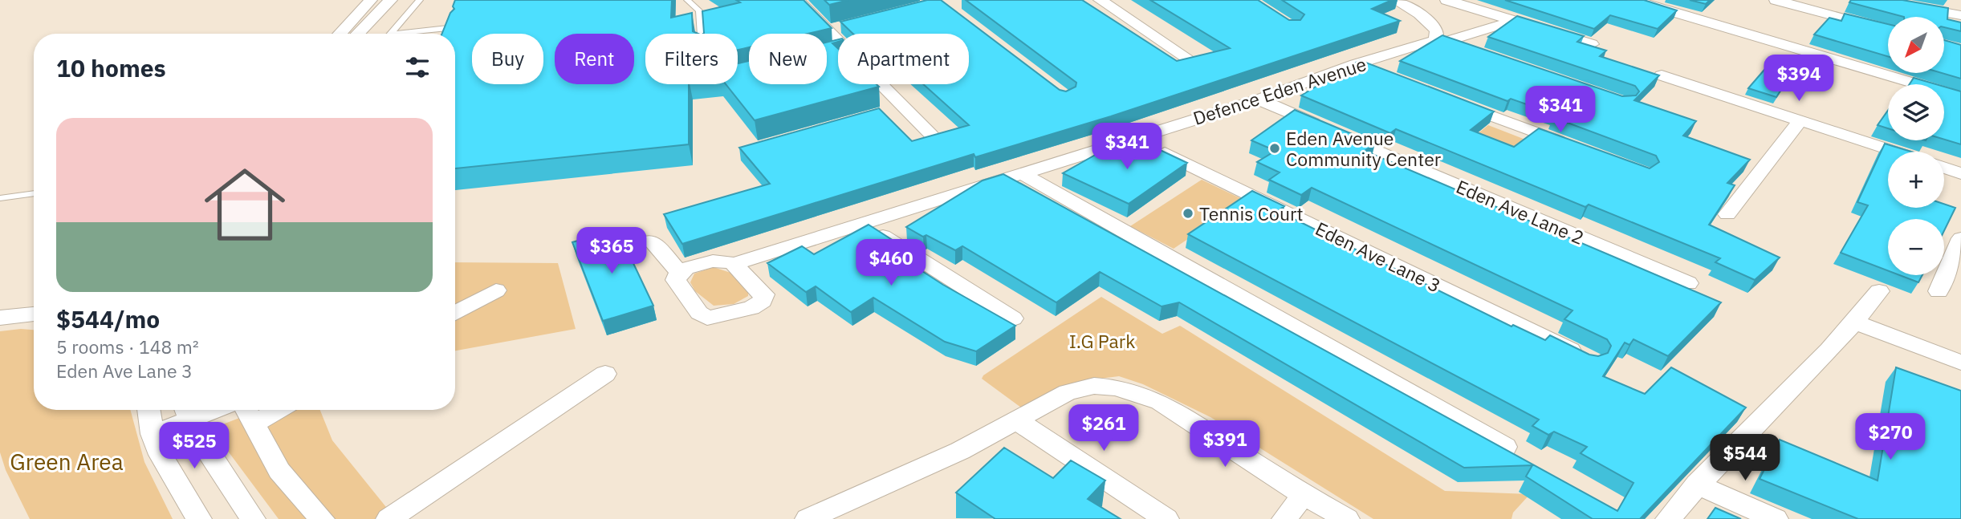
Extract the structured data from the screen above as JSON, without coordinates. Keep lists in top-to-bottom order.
{
  "streets": {
    "street": ["Defence Eden Avenue", "Eden Ave Lane 2", "Eden Ave Lane 3"]
  },
  "crossings": [
    ["Defence Eden Avenue", "Eden Ave Lane 2"],
    ["Defence Eden Avenue", "Eden Ave Lane 3"]
  ],
  "parks": ["I.G Park", "Green Area"],
  "places": ["Eden Avenue Community Center", "Tennis Court"],
  "north": "bottom left",
  "page": {
    "map_buttons": ["+", "−"],
    "chip": [
      "Buy",
      "Rent",
      "Filters",
      "New",
      "Apartment"
    ],
    "heading": "10 homes",
    "price": [
      "$394",
      "$341",
      "$341",
      "$365",
      "$460",
      "$261",
      "$270",
      "$391",
      "$525",
      "$544"
    ],
    "list": [
      {
        "name": "$544/mo",
        "note": "5 rooms · 148 m² · Eden Ave Lane 3"
      }
    ]
  }
}
